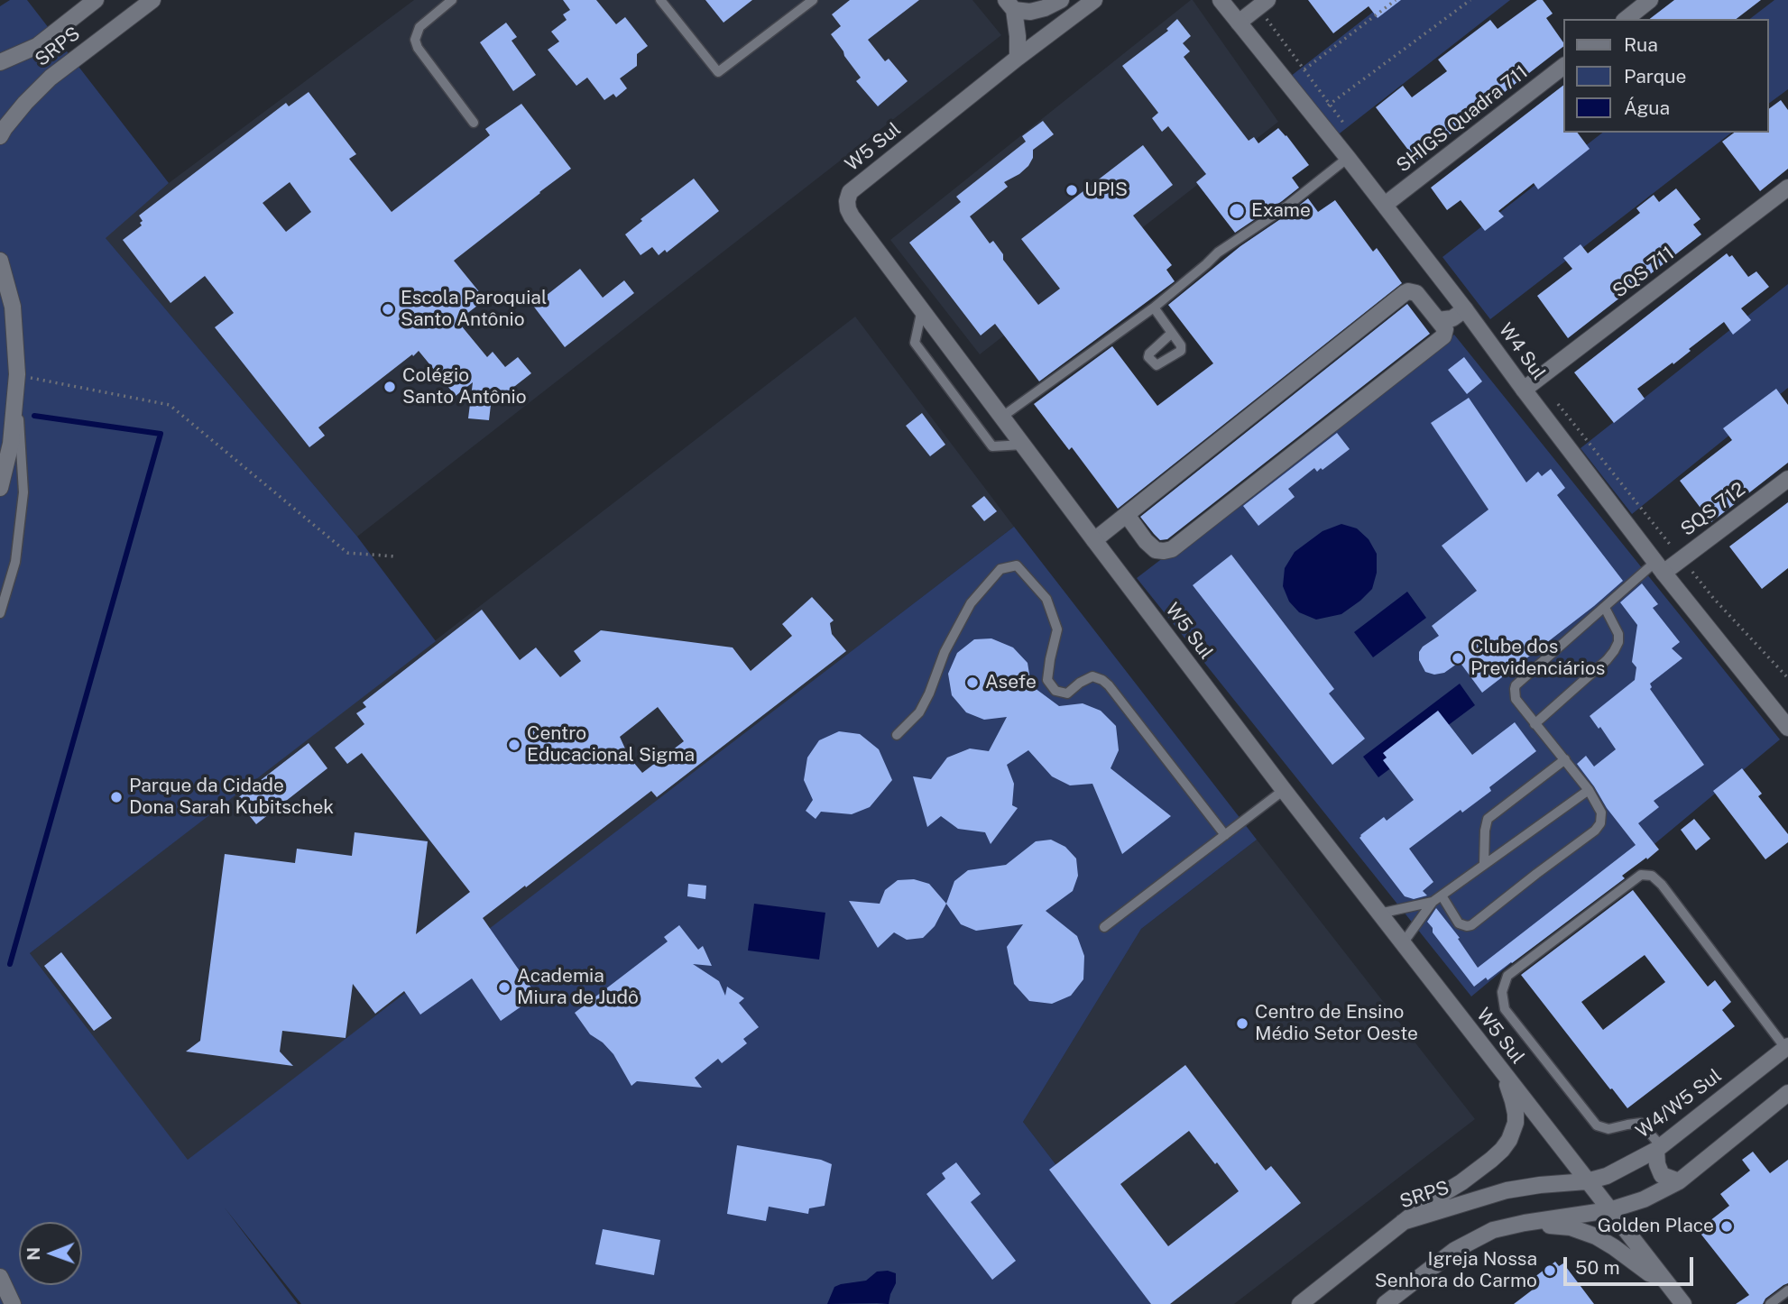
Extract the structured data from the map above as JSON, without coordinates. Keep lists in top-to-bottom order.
{
  "streets": {
    "main road": [
      "SRPS",
      "SHIGS Quadra 711",
      "W5 Sul",
      "SQS 711",
      "W4 Sul",
      "SQS 712",
      "W4/W5 Sul"
    ]
  },
  "crossings": [
    ["SRPS", "W5 Sul"],
    ["SRPS", "W4/W5 Sul"],
    ["SHIGS Quadra 711", "W4 Sul"],
    ["W5 Sul", "W4/W5 Sul"],
    ["SQS 711", "W4 Sul"],
    ["W4 Sul", "SQS 712"]
  ],
  "places": [
    "UPIS",
    "Exame",
    "Escola Paroquial Santo Antônio",
    "Colégio Santo Antônio",
    "Clube dos Previdenciários",
    "Asefe",
    "Centro Educacional Sigma",
    "Parque da Cidade Dona Sarah Kubitschek",
    "Academia Miura de Judô",
    "Centro de Ensino Médio Setor Oeste",
    "Golden Place",
    "Igreja Nossa Senhora do Carmo"
  ],
  "legend": ["Rua", "Parque", "Água"],
  "scale_bar": "50 m",
  "north": "left"
}
